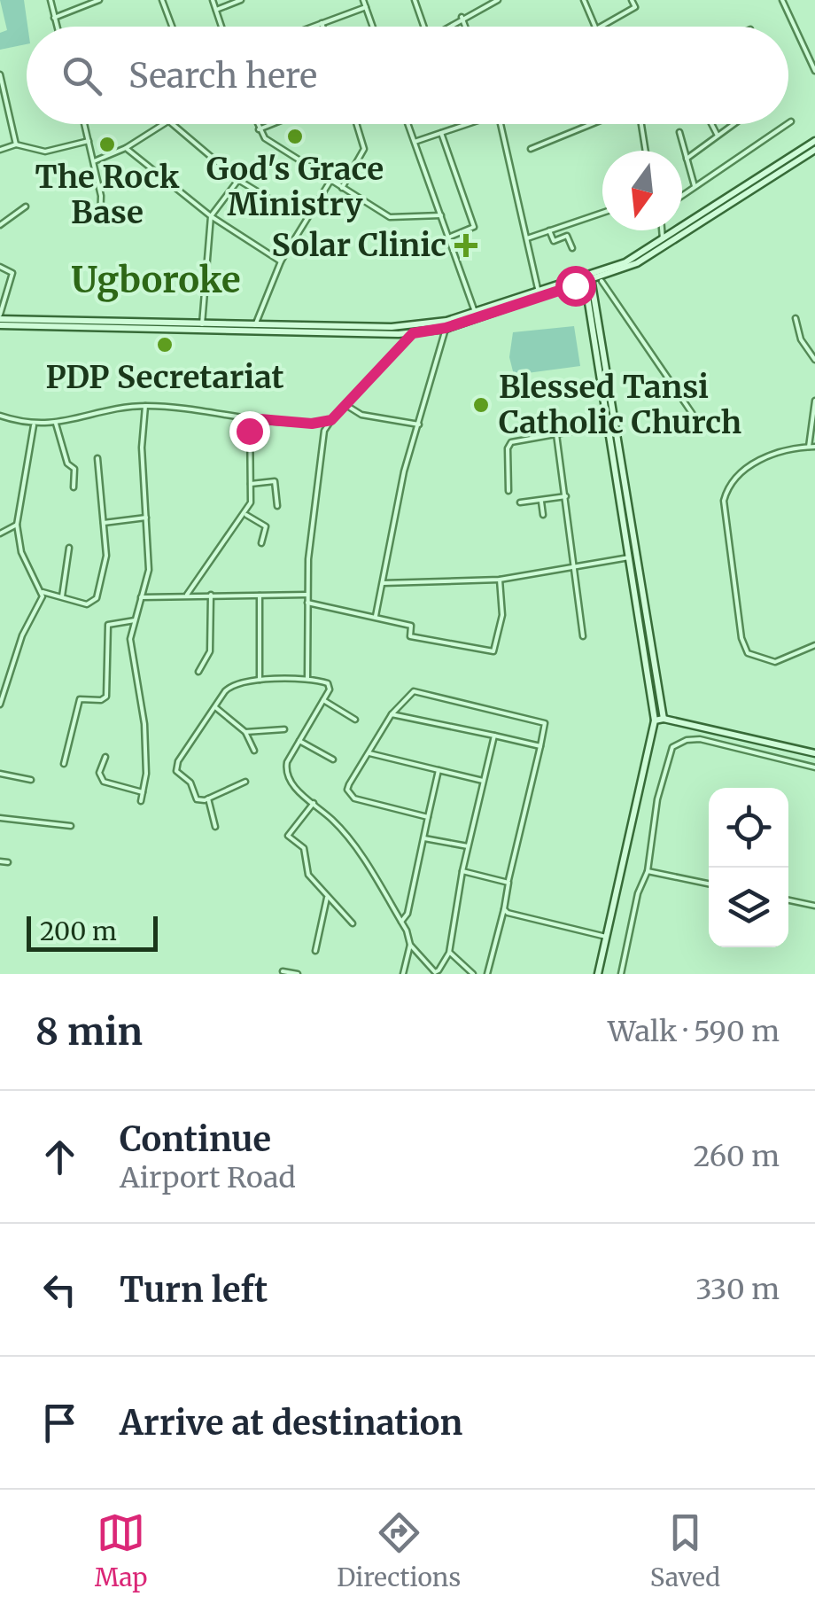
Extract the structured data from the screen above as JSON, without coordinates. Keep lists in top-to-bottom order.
{
  "districts": ["Ugboroke"],
  "places": {
    "other": [
      "God's Grace Ministry",
      "The Rock Base",
      "PDP Secretariat",
      "Blessed Tansi Catholic Church"
    ],
    "health": ["Solar Clinic"]
  },
  "scale_bar": "200 m",
  "north": "bottom",
  "page": {
    "search": "Search here",
    "scale": "200 m",
    "heading": ["8 min", "Walk · 590 m"],
    "list": [
      ["Continue", "Airport Road", "260 m"],
      ["Turn left", "330 m"],
      "Arrive at destination"
    ],
    "nav": ["Map", "Directions", "Saved"]
  }
}
